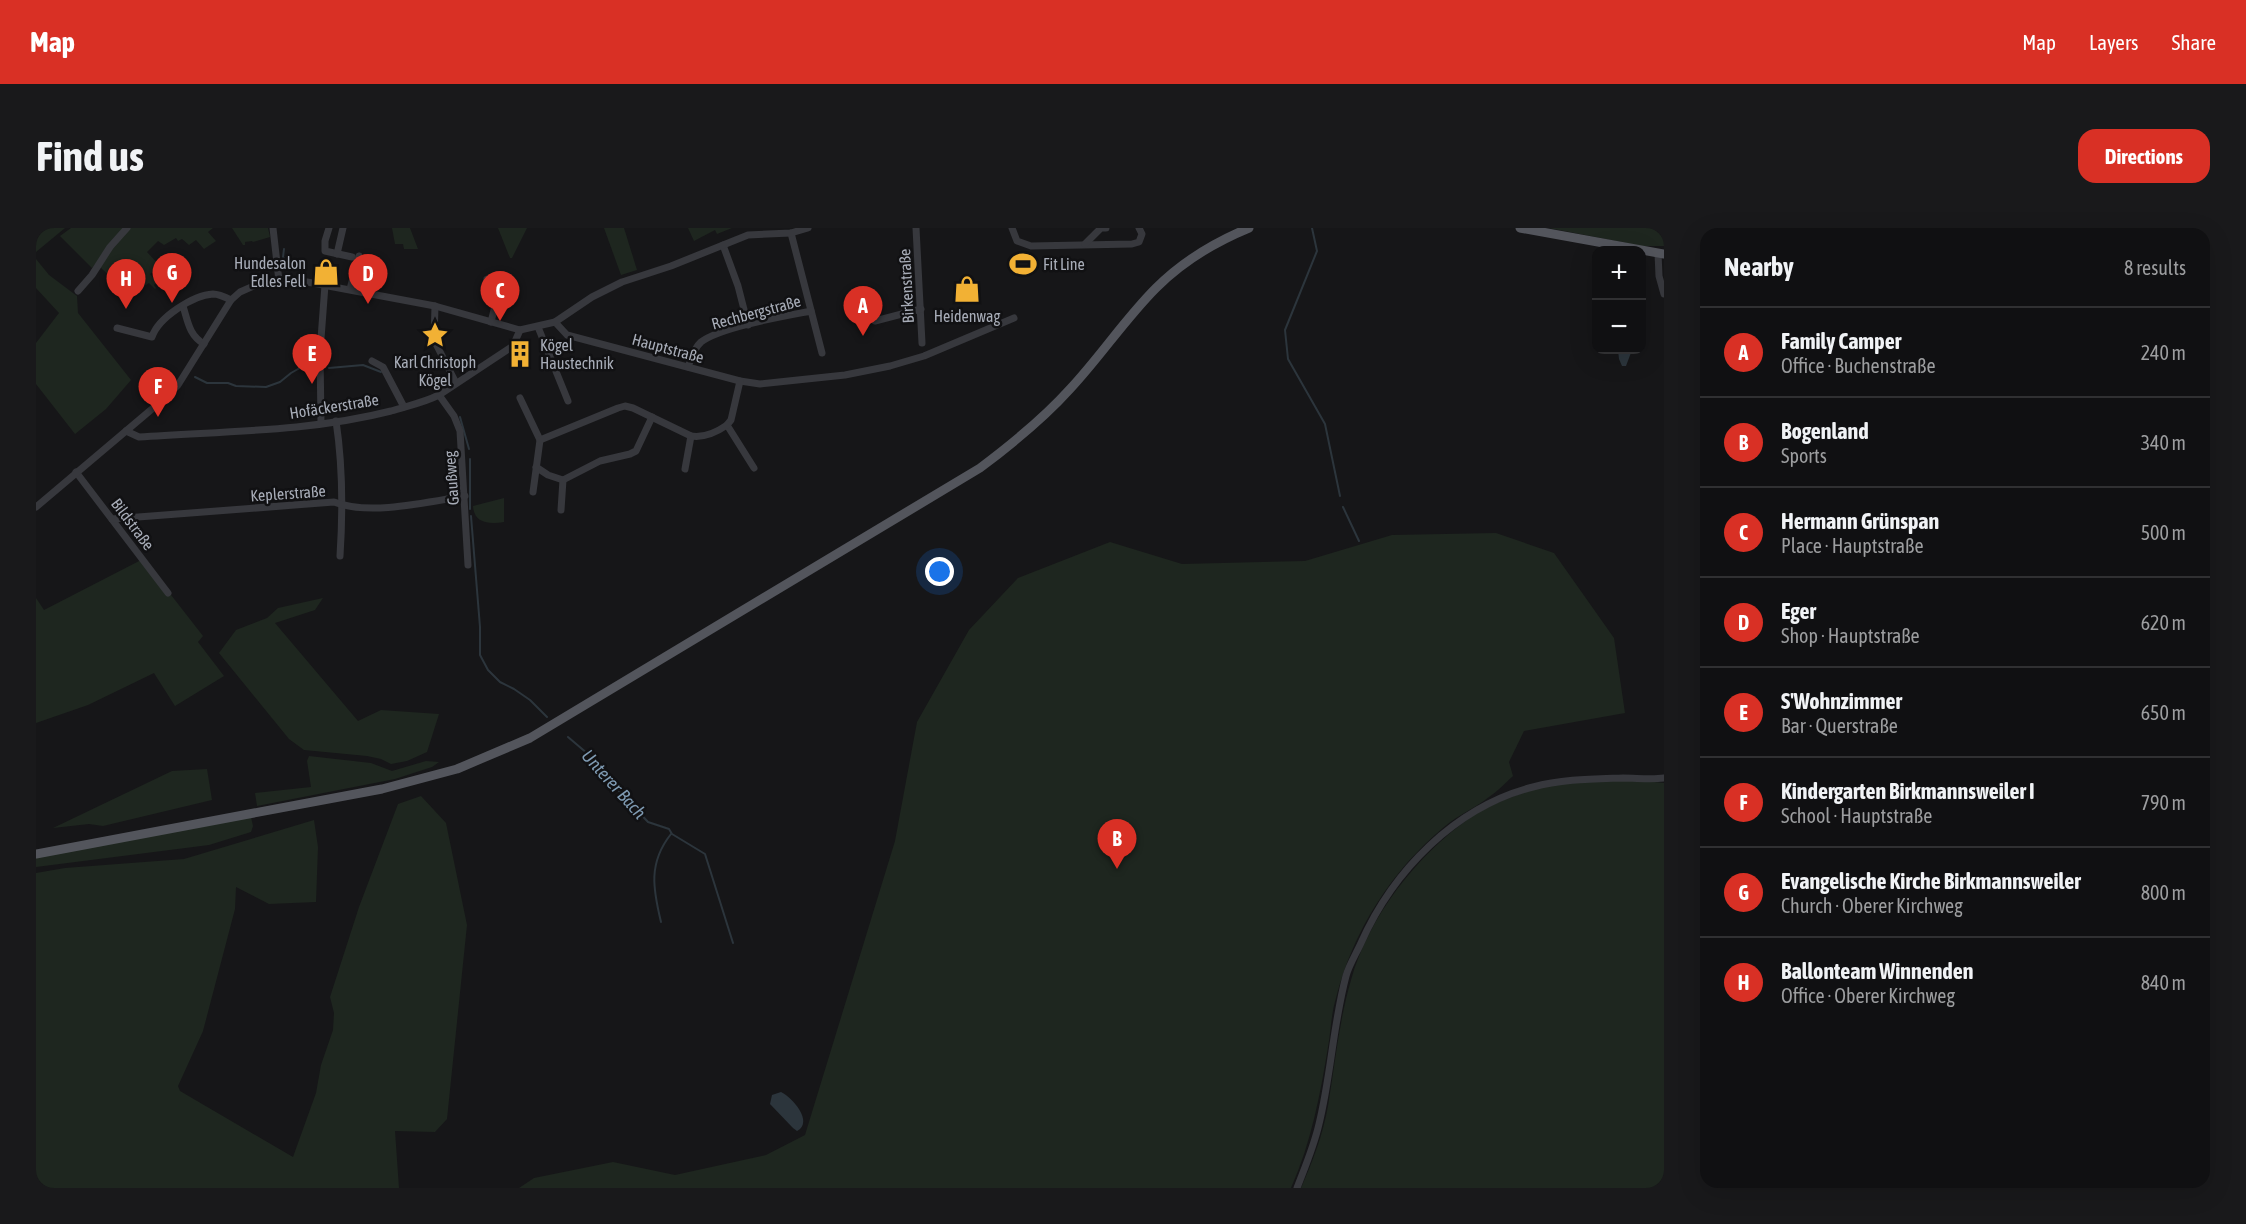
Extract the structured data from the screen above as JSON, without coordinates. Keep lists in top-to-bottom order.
{
  "streets": {
    "street": [
      "Birkenstraße",
      "Rechbergstraße",
      "Hauptstraße",
      "Hofäckerstraße",
      "Gaußweg",
      "Keplerstraße",
      "Bildstraße"
    ]
  },
  "crossings": [
    ["Rechbergstraße", "Hauptstraße"],
    ["Hofäckerstraße", "Gaußweg"],
    ["Gaußweg", "Keplerstraße"],
    ["Keplerstraße", "Bildstraße"]
  ],
  "water": ["Unterer Bach"],
  "places": {
    "sports": ["Fit Line"],
    "shop": ["Hundesalon Edles Fell", "Heidenwag"],
    "place": ["Karl Christoph Kögel"],
    "building": ["Kögel Haustechnik"]
  },
  "page": {
    "header": "Map",
    "nav": ["Map", "Layers", "Share"],
    "buttons": "Directions",
    "title": "Find us",
    "heading": ["Nearby", "8 results"],
    "map_buttons": ["+", "−"],
    "pins": [
      "G",
      "D",
      "H",
      "C",
      "A",
      "E",
      "F",
      "B"
    ],
    "list": [
      {
        "mark": "A",
        "name": "Family Camper",
        "note": "Office · Buchenstraße",
        "value": "240 m"
      },
      {
        "mark": "B",
        "name": "Bogenland",
        "note": "Sports",
        "value": "340 m"
      },
      {
        "mark": "C",
        "name": "Hermann Grünspan",
        "note": "Place · Hauptstraße",
        "value": "500 m"
      },
      {
        "mark": "D",
        "name": "Eger",
        "note": "Shop · Hauptstraße",
        "value": "620 m"
      },
      {
        "mark": "E",
        "name": "S'Wohnzimmer",
        "note": "Bar · Querstraße",
        "value": "650 m"
      },
      {
        "mark": "F",
        "name": "Kindergarten Birkmannsweiler I",
        "note": "School · Hauptstraße",
        "value": "790 m"
      },
      {
        "mark": "G",
        "name": "Evangelische Kirche Birkmannsweiler",
        "note": "Church · Oberer Kirchweg",
        "value": "800 m"
      },
      {
        "mark": "H",
        "name": "Ballonteam Winnenden",
        "note": "Office · Oberer Kirchweg",
        "value": "840 m"
      }
    ]
  }
}
